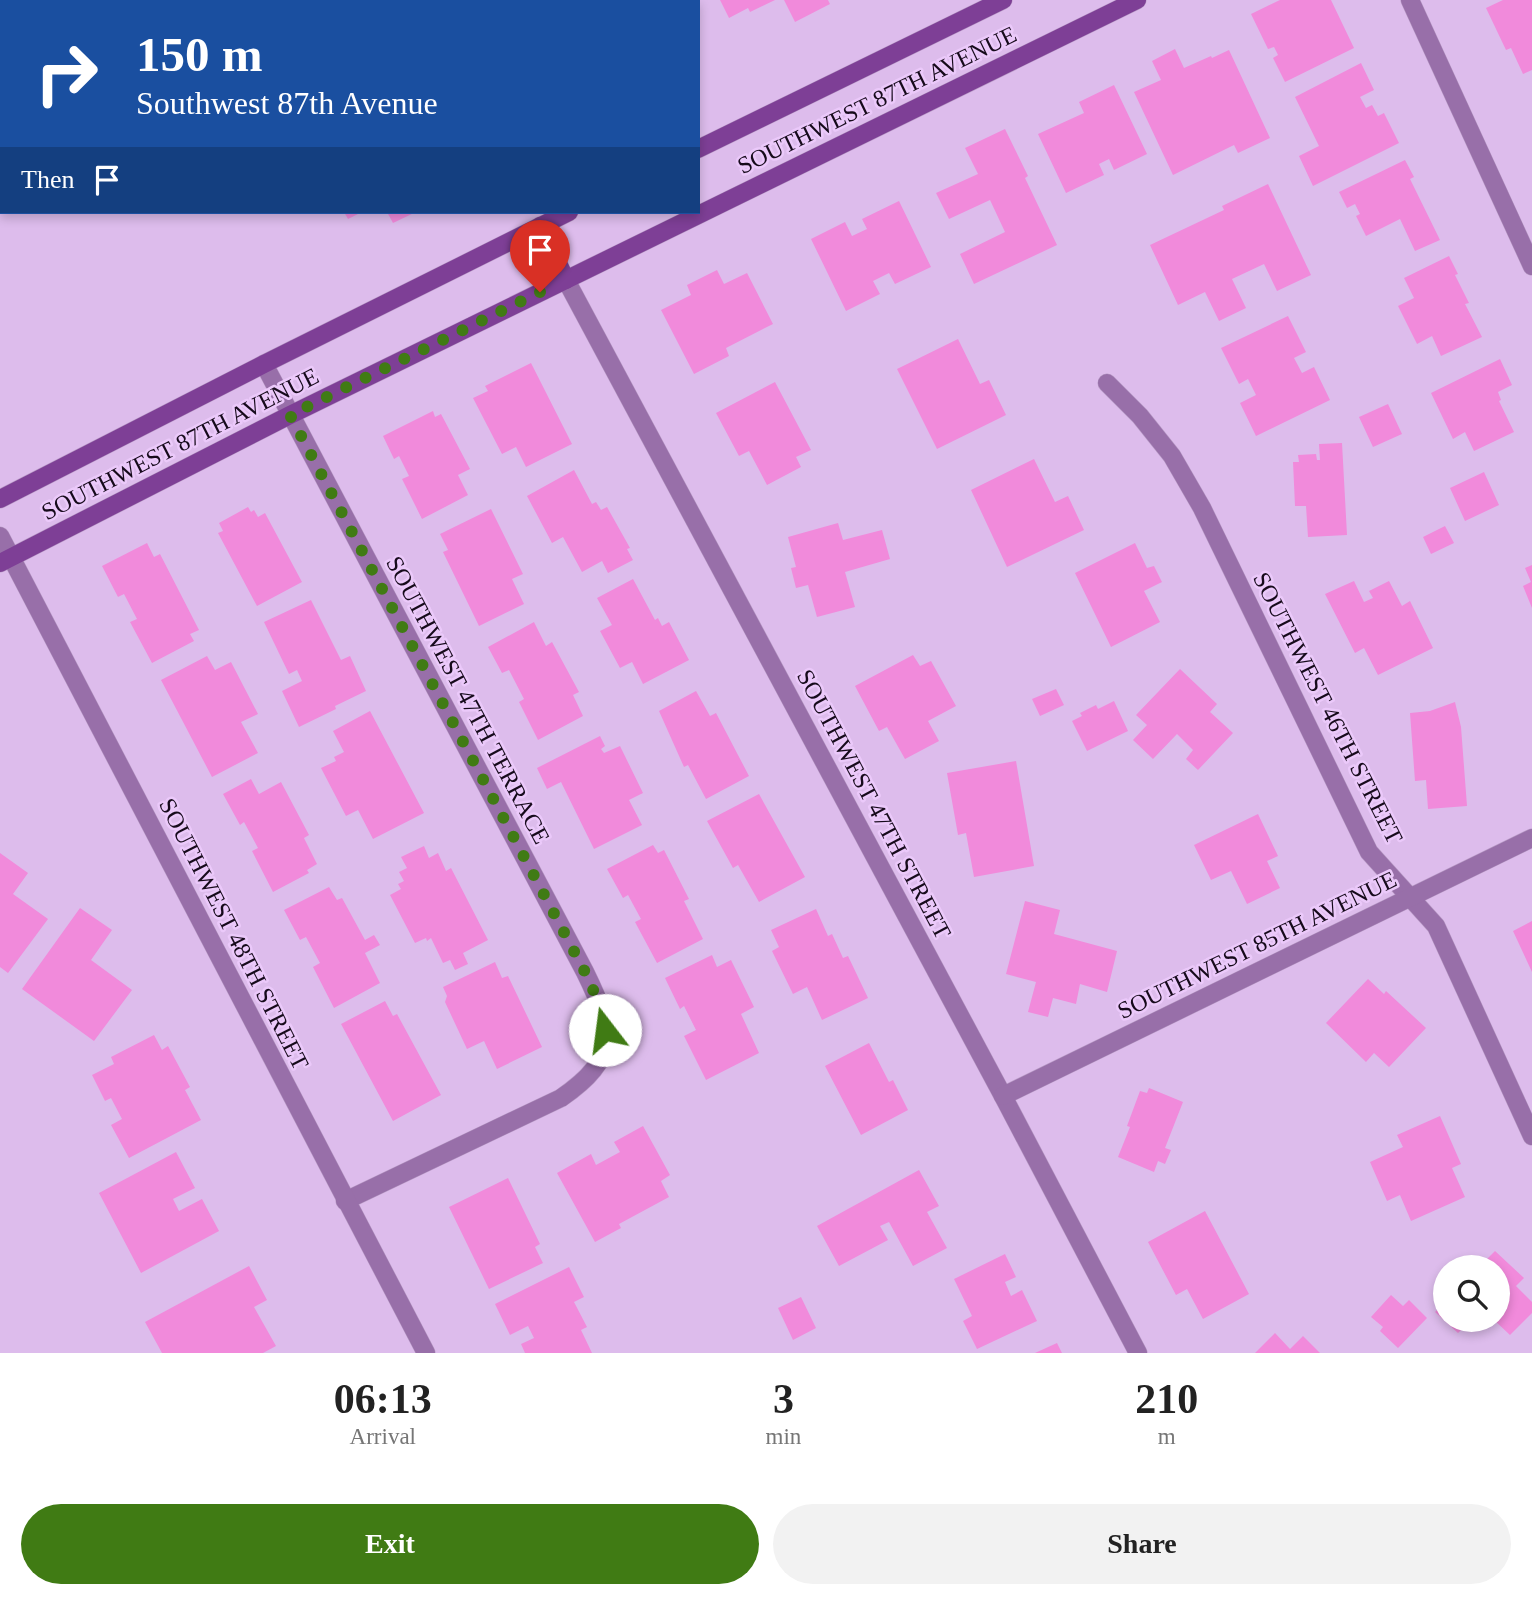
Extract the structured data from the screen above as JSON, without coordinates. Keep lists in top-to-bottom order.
{
  "streets": {
    "main road": ["SOUTHWEST 87TH AVENUE"],
    "street": [
      "SOUTHWEST 47TH TERRACE",
      "SOUTHWEST 46TH STREET",
      "SOUTHWEST 47TH STREET",
      "SOUTHWEST 48TH STREET",
      "SOUTHWEST 85TH AVENUE"
    ]
  },
  "crossings": [
    ["SOUTHWEST 87TH AVENUE", "SOUTHWEST 47TH TERRACE"],
    ["SOUTHWEST 87TH AVENUE", "SOUTHWEST 47TH STREET"],
    ["SOUTHWEST 87TH AVENUE", "SOUTHWEST 48TH STREET"],
    ["SOUTHWEST 47TH TERRACE", "SOUTHWEST 48TH STREET"],
    ["SOUTHWEST 46TH STREET", "SOUTHWEST 85TH AVENUE"],
    ["SOUTHWEST 47TH STREET", "SOUTHWEST 85TH AVENUE"]
  ],
  "page": {
    "turn": ["150 m", "Southwest 87th Avenue"],
    "then": "Then",
    "eta": [
      "06:13",
      "Arrival",
      "3",
      "min",
      "210",
      "m"
    ],
    "buttons": ["Exit", "Share"]
  }
}
